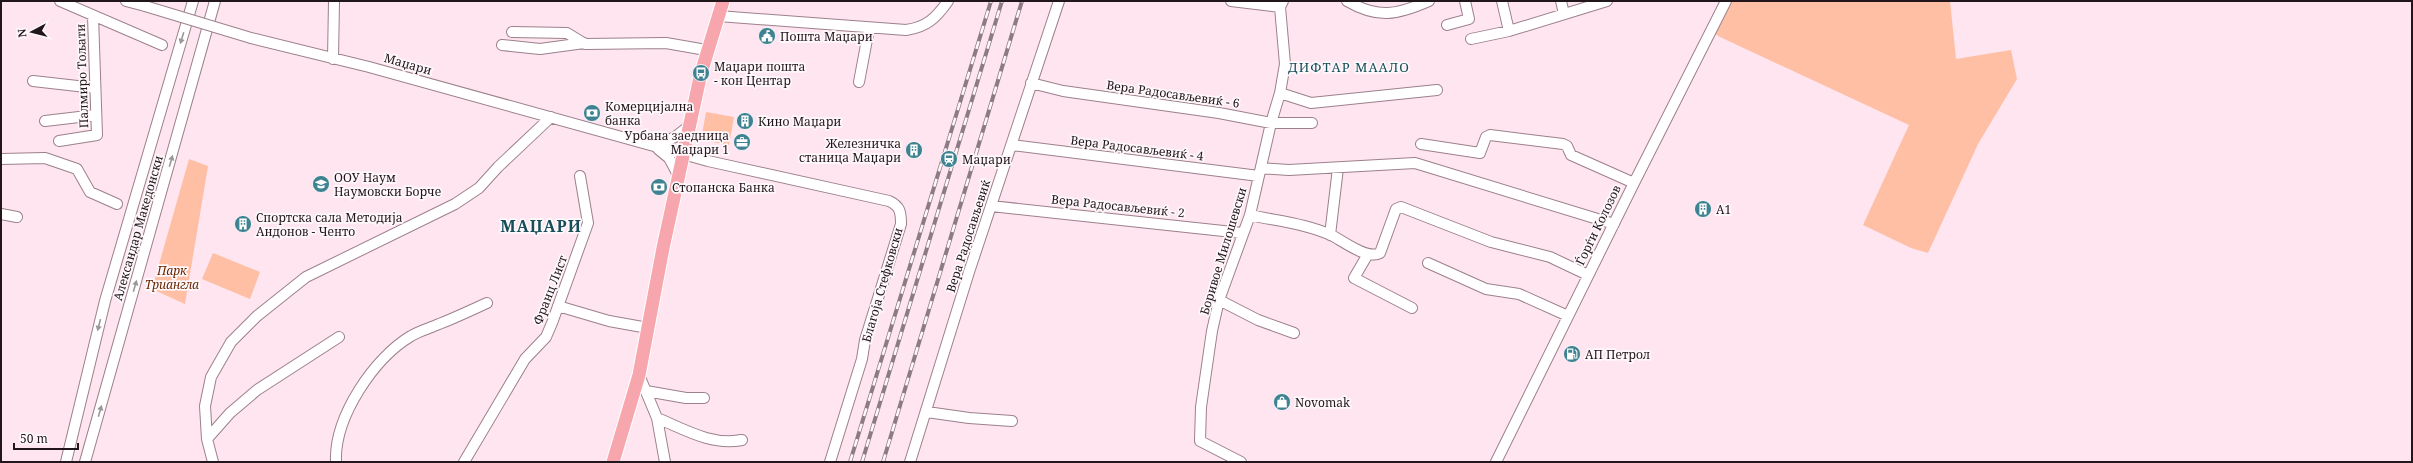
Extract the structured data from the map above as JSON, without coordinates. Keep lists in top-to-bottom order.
{
  "streets": {
    "street": [
      "Маџари",
      "Палмиро Тољати",
      "Вера Радосављевиќ - 6",
      "Вера Радосављевиќ - 4",
      "Вера Радосављевиќ - 2",
      "Ѓорѓи Колозов",
      "Александар Македонски",
      "Вера Радосављевиќ",
      "Боривое Милошевски",
      "Благоја Стефковски",
      "Франц Лист"
    ]
  },
  "crossings": [
    ["Маџари", "Благоја Стефковски"],
    ["Вера Радосављевиќ - 6", "Вера Радосављевиќ"],
    ["Вера Радосављевиќ - 6", "Боривое Милошевски"],
    ["Вера Радосављевиќ - 4", "Ѓорѓи Колозов"],
    ["Вера Радосављевиќ - 4", "Вера Радосављевиќ"],
    ["Вера Радосављевиќ - 4", "Боривое Милошевски"],
    ["Вера Радосављевиќ - 2", "Вера Радосављевиќ"],
    ["Вера Радосављевиќ - 2", "Боривое Милошевски"]
  ],
  "districts": ["ДИФТАР МААЛО", "МАЏАРИ"],
  "parks": ["Парк Триангла"],
  "places": {
    "public building": ["Пошта Маџари"],
    "bus stop": ["Маџари пошта - кон Центар"],
    "bank": ["Комерцијална банка", "Стопанска Банка"],
    "building": [
      "Кино Маџари",
      "Железничка станица Маџари",
      "А1",
      "Спортска сала Методија Андонов - Ченто"
    ],
    "office": ["Урбана заедница Маџари 1"],
    "station": ["Маџари"],
    "school or university": ["ООУ Наум Наумовски Борче"],
    "fuel station": ["АП Петрол"],
    "shop": ["Novomak"]
  },
  "scale_bar": "50 m",
  "north": "left"
}
